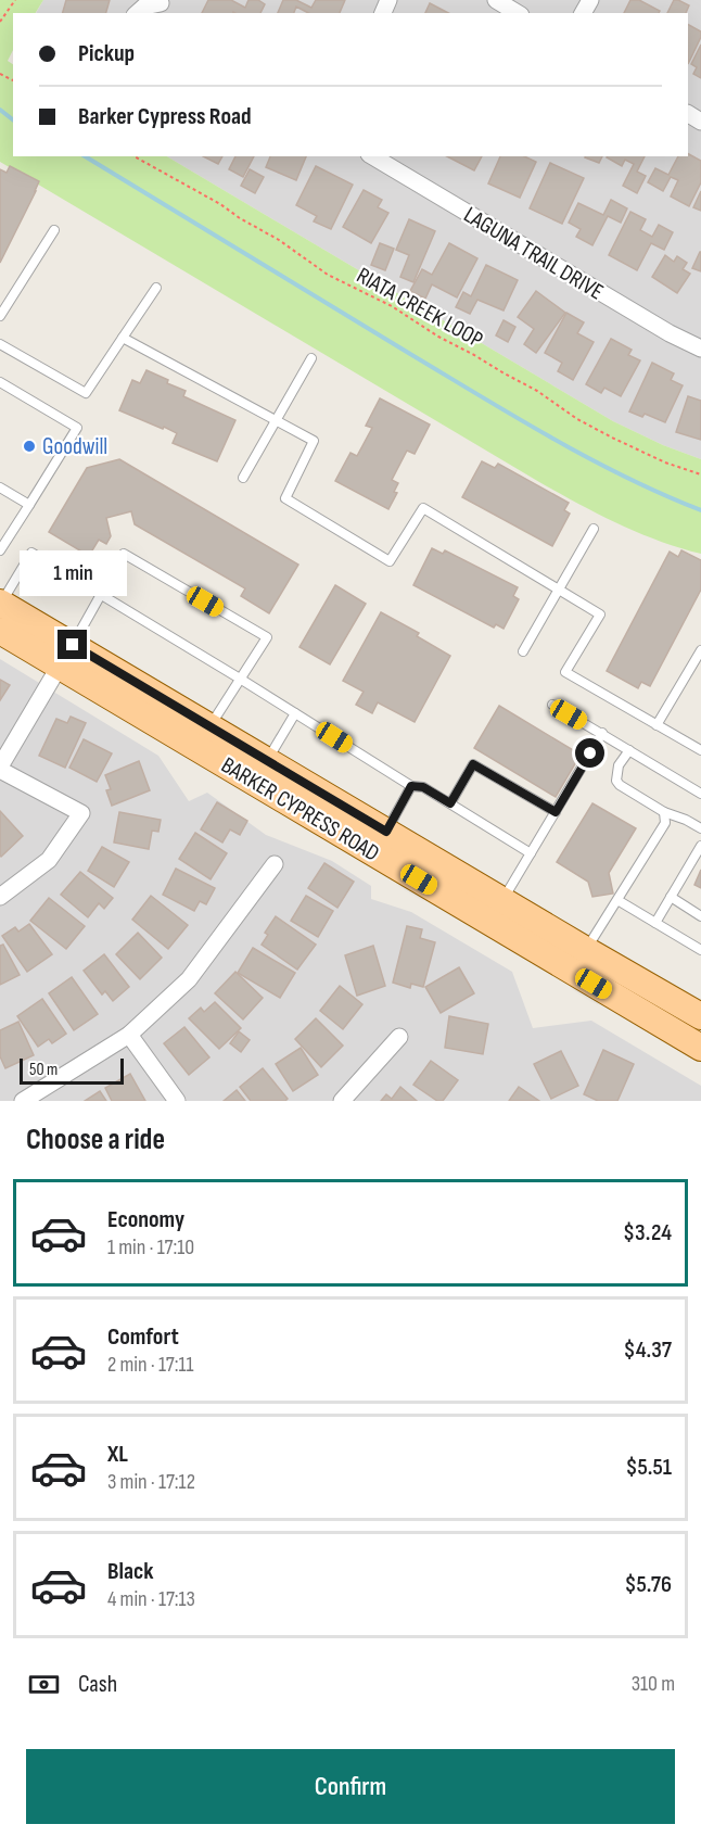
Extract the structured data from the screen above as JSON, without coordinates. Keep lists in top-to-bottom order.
{
  "streets": {
    "main road": ["BARKER CYPRESS ROAD"],
    "street": ["LAGUNA TRAIL DRIVE"],
    "path": ["RIATA CREEK LOOP"]
  },
  "places": ["Goodwill"],
  "scale_bar": "50 m",
  "page": {
    "banner": ["Pickup", "Barker Cypress Road"],
    "bubble": "1 min",
    "scale": "50 m",
    "heading": "Choose a ride",
    "list": [
      {
        "name": "Economy",
        "note": "1 min · 17:10",
        "value": "$3.24"
      },
      {
        "name": "Comfort",
        "note": "2 min · 17:11",
        "value": "$4.37"
      },
      {
        "name": "XL",
        "note": "3 min · 17:12",
        "value": "$5.51"
      },
      {
        "name": "Black",
        "note": "4 min · 17:13",
        "value": "$5.76"
      }
    ],
    "pay": ["Cash", "310 m"],
    "buttons": "Confirm"
  }
}
